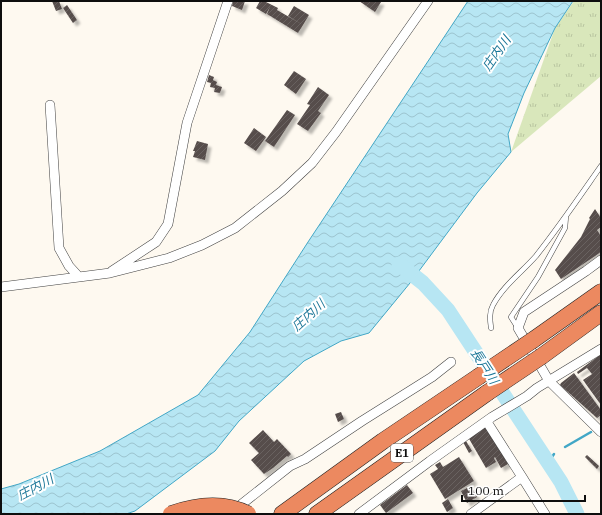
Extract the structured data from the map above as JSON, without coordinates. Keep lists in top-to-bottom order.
{
  "streets": {
    "highway": ["E1"]
  },
  "water": ["庄内川", "長戸川"],
  "scale_bar": "100 m"
}
